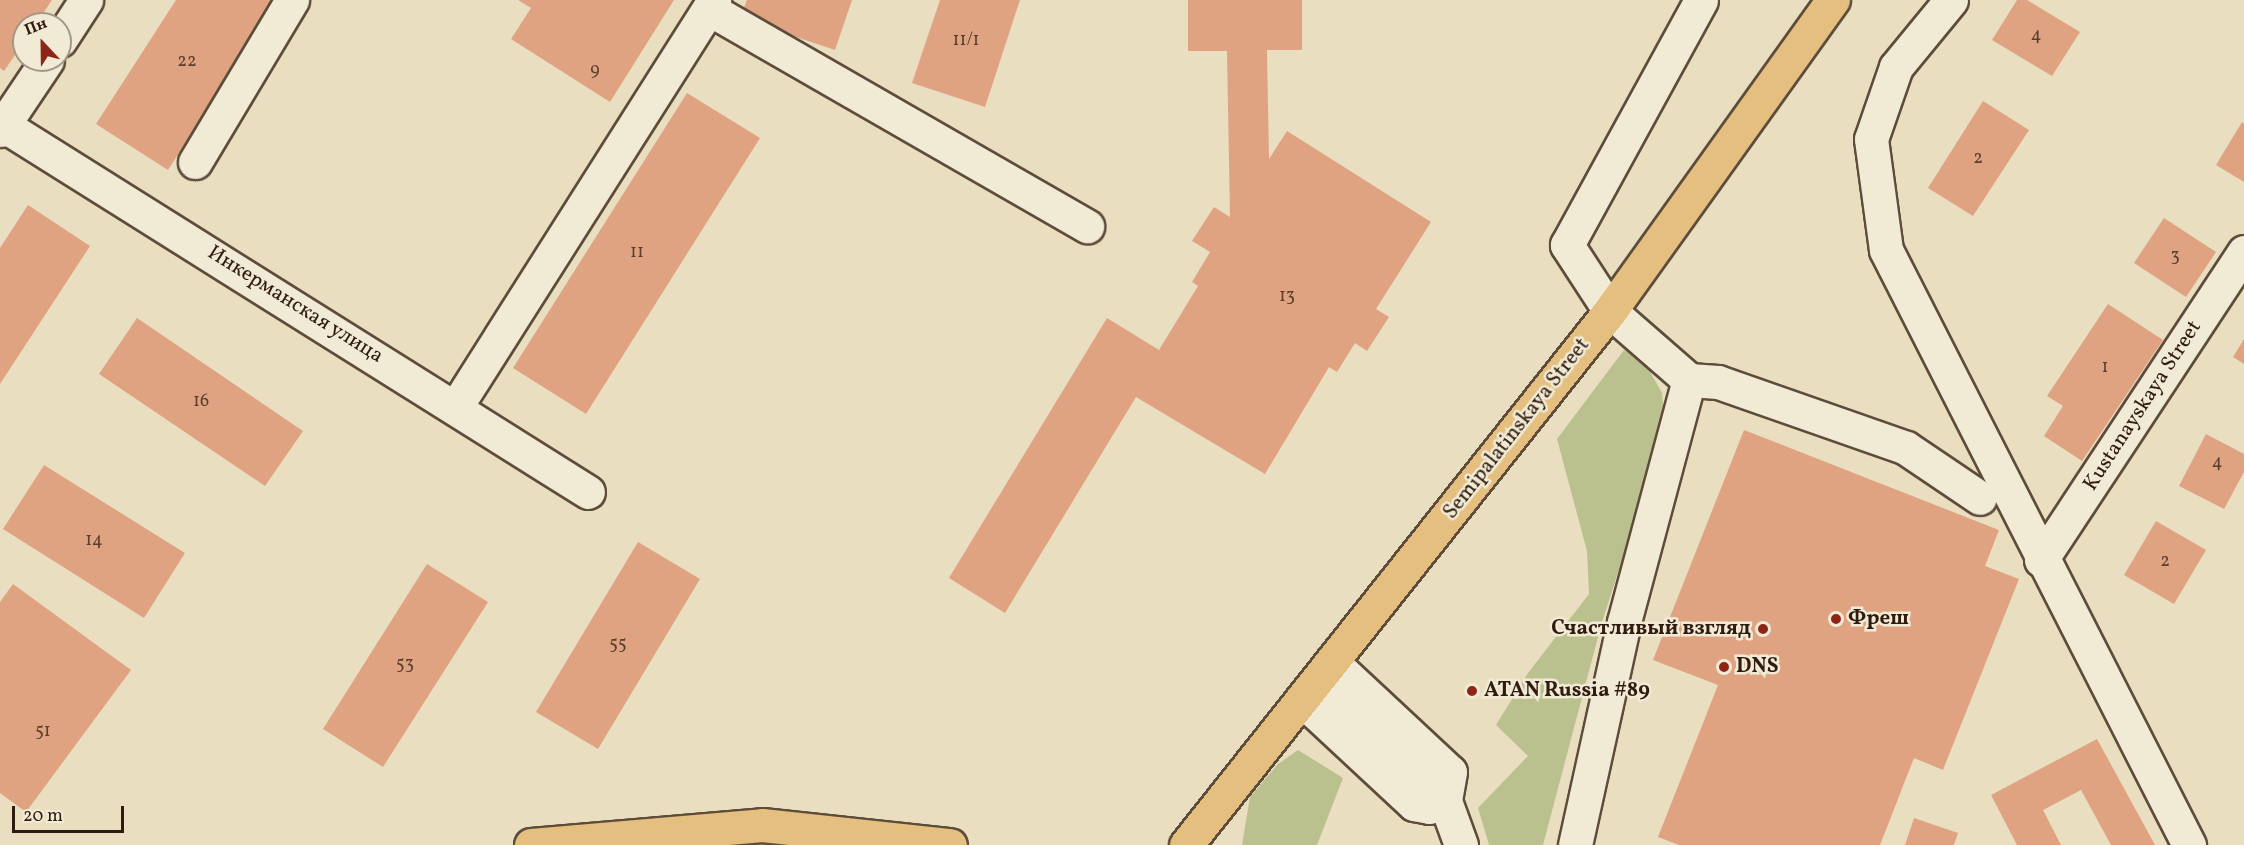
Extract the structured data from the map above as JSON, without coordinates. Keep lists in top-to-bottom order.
{
  "streets": {
    "main road": ["Semipalatinskaya Street"],
    "street": ["Инкерманская улица", "Kustanayskaya Street"]
  },
  "places": [
    "Фреш",
    "Счастливый взгляд",
    "DNS",
    "ATAN Russia #89"
  ],
  "house_numbers": [
    "4",
    "11/1",
    "22",
    "9",
    "2",
    "11",
    "3",
    "13",
    "1",
    "16",
    "4",
    "14",
    "2",
    "55",
    "53",
    "51"
  ],
  "scale_bar": "20 m",
  "north": "top"
}
